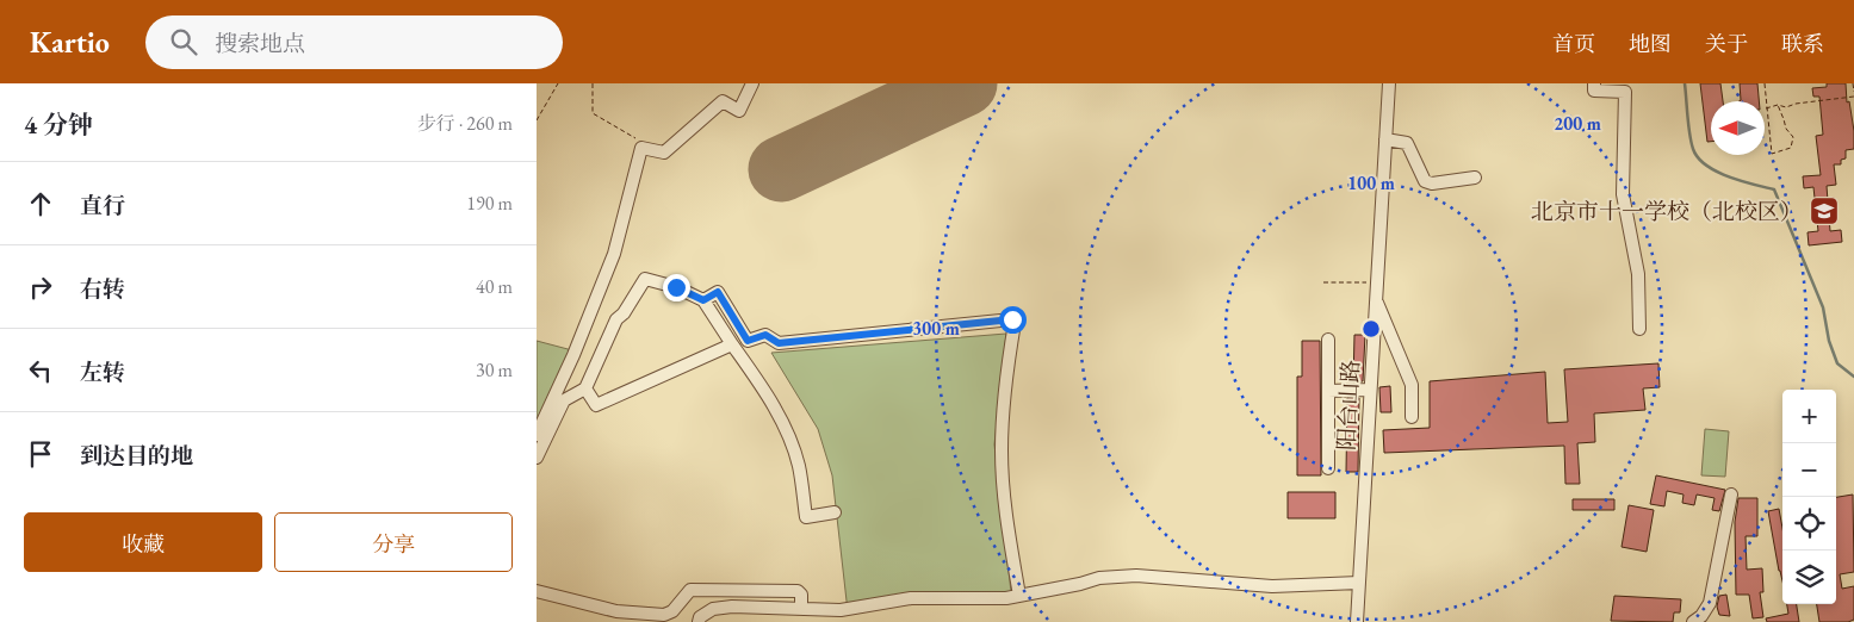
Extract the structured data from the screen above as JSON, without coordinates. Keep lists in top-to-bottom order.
{
  "streets": {
    "street": ["阳台山路"]
  },
  "places": {
    "school or university": ["北京市十一学校（北校区）"]
  },
  "north": "left",
  "page": {
    "header": "Kartio",
    "search": "搜索地点",
    "nav": [
      "首页",
      "地图",
      "关于",
      "联系"
    ],
    "heading": ["4 分钟", "步行 · 260 m"],
    "list": [
      ["直行", "190 m"],
      ["右转", "40 m"],
      ["左转", "30 m"],
      "到达目的地"
    ],
    "map_buttons": ["+", "−"],
    "buttons": ["收藏", "分享"]
  },
  "rings": ["200 m", "100 m", "300 m"]
}
